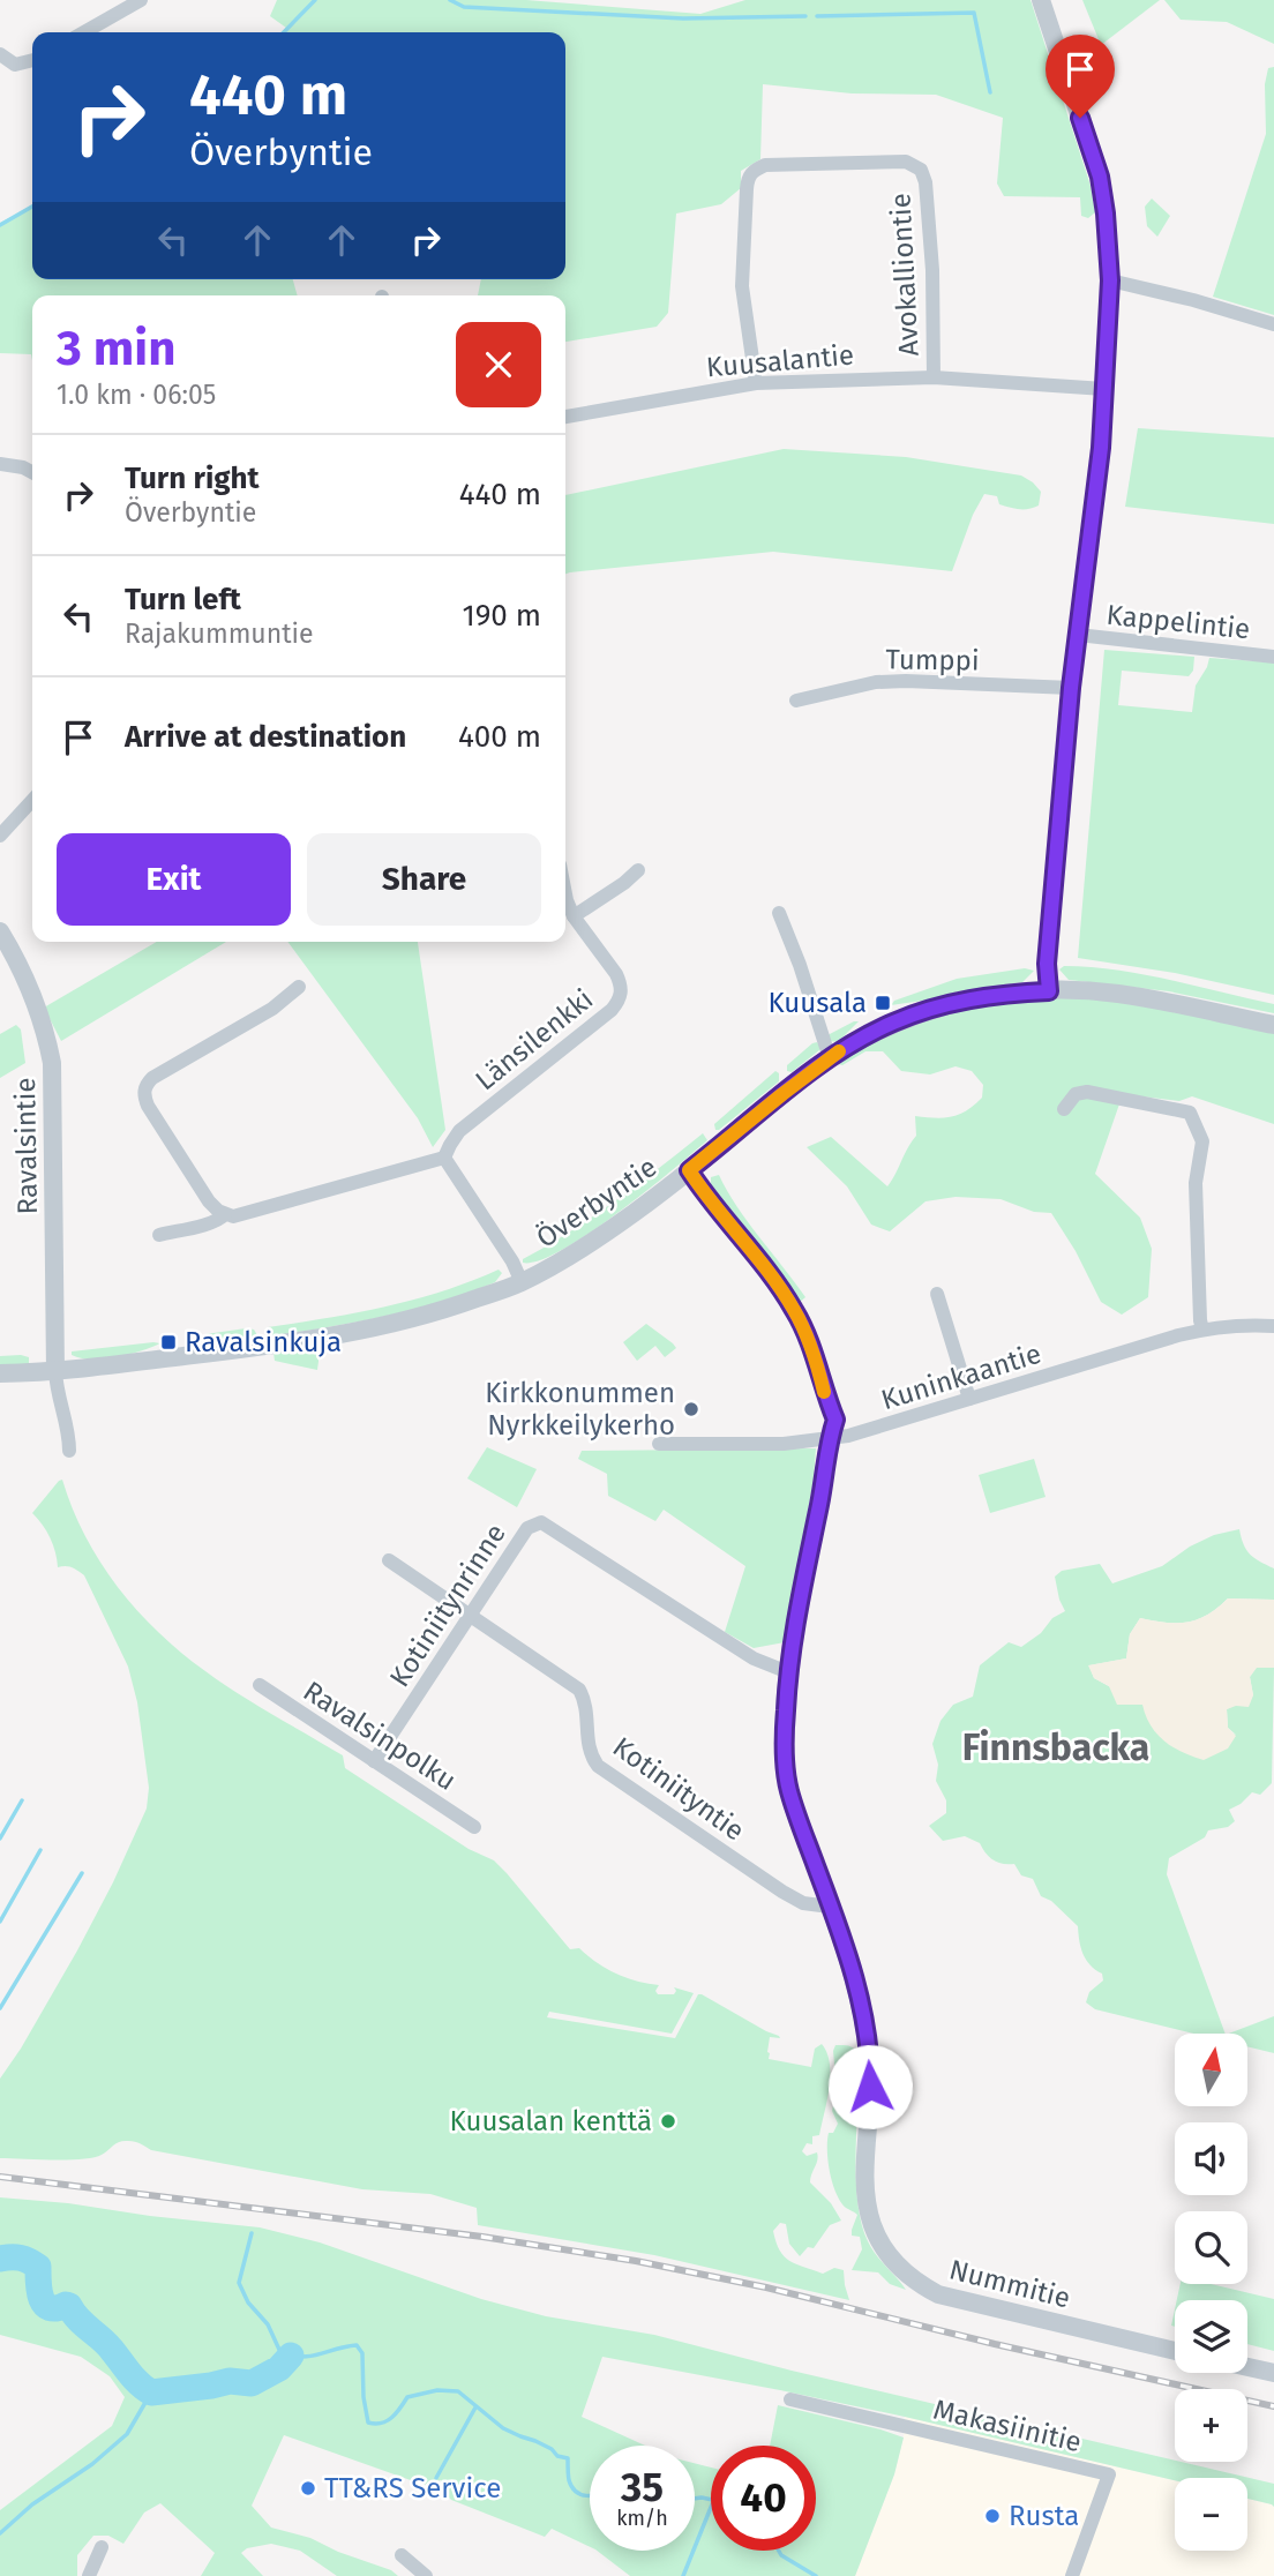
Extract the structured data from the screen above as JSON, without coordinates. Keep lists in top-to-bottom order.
{
  "streets": {
    "street": [
      "Avokalliontie",
      "Kuusalantie",
      "Kappelintie",
      "Tumppi",
      "Länsilenkki",
      "Ravalsintie",
      "Överbyntie",
      "Kuninkaantie",
      "Kotiniitynrinne",
      "Ravalsinpolku",
      "Kotiniityntie",
      "Nummitie",
      "Makasiinitie"
    ]
  },
  "crossings": [
    ["Avokalliontie", "Kuusalantie"],
    ["Ravalsintie", "Överbyntie"],
    ["Överbyntie", "Nummitie"],
    ["Kuninkaantie", "Nummitie"],
    ["Kotiniitynrinne", "Ravalsinpolku"],
    ["Kotiniitynrinne", "Kotiniityntie"],
    ["Kotiniitynrinne", "Nummitie"],
    ["Kotiniityntie", "Nummitie"]
  ],
  "districts": ["Finnsbacka"],
  "places": {
    "transit": ["Kuusala", "Ravalsinkuja"],
    "other": [
      "Kirkkonummen Nyrkkeilykerho",
      "Kuusalan kenttä",
      "TT&RS Service",
      "Rusta"
    ]
  },
  "north": "top",
  "page": {
    "turn": ["440 m", "Överbyntie"],
    "heading": ["3 min", "1.0 km · 06:05"],
    "list": [
      {
        "name": "Turn right",
        "note": "Överbyntie",
        "value": "440 m"
      },
      {
        "name": "Turn left",
        "note": "Rajakummuntie",
        "value": "190 m"
      },
      {
        "name": "Arrive at destination",
        "value": "400 m"
      }
    ],
    "buttons": ["Exit", "Share"],
    "map_buttons": ["+", "−"],
    "speed": "35 km/h",
    "limit": "40"
  }
}
